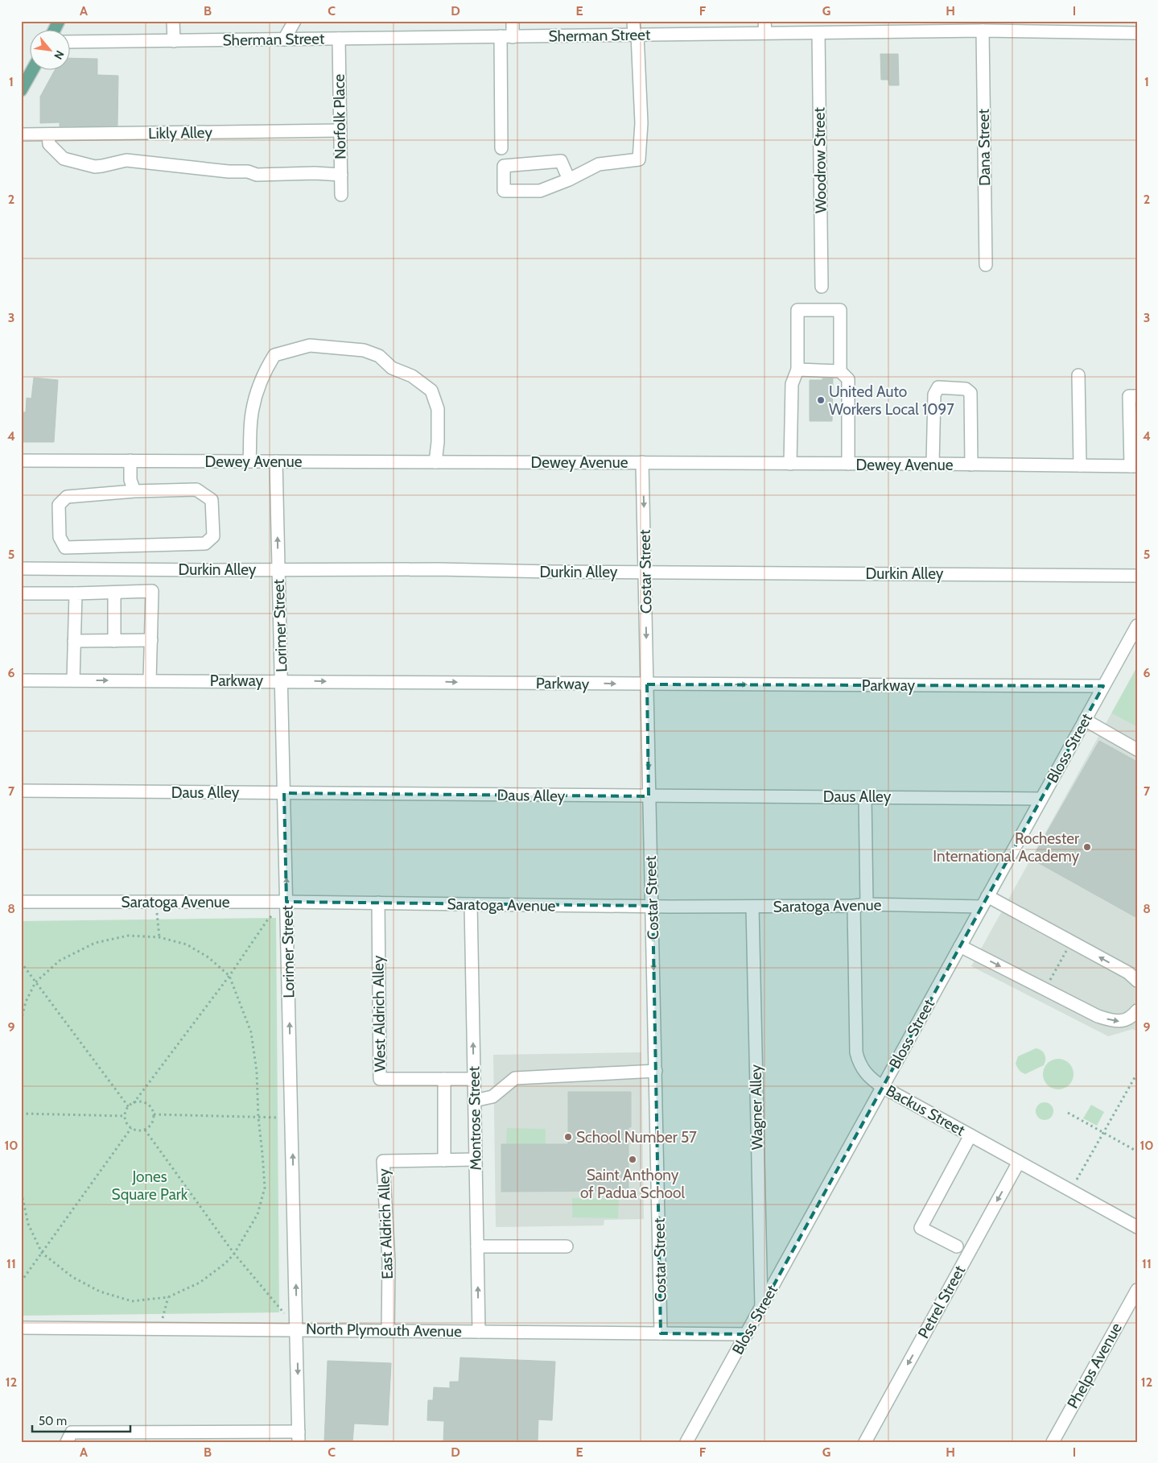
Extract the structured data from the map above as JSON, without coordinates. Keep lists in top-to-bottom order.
{
  "streets": {
    "street": [
      "Sherman Street",
      "Norfolk Place",
      "Likly Alley",
      "Dana Street",
      "Woodrow Street",
      "Dewey Avenue",
      "Durkin Alley",
      "Costar Street",
      "Lorimer Street",
      "Parkway",
      "Bloss Street",
      "Daus Alley",
      "Saratoga Avenue",
      "West Aldrich Alley",
      "Wagner Alley",
      "Backus Street",
      "Montrose Street",
      "East Aldrich Alley",
      "Petrel Street",
      "North Plymouth Avenue",
      "Phelps Avenue"
    ]
  },
  "crossings": [
    ["Sherman Street", "Norfolk Place"],
    ["Sherman Street", "Dana Street"],
    ["Sherman Street", "Woodrow Street"],
    ["Norfolk Place", "Likly Alley"],
    ["Dewey Avenue", "Costar Street"],
    ["Dewey Avenue", "Lorimer Street"],
    ["Durkin Alley", "Costar Street"],
    ["Durkin Alley", "Lorimer Street"],
    ["Costar Street", "Parkway"],
    ["Costar Street", "Daus Alley"],
    ["Costar Street", "Saratoga Avenue"],
    ["Costar Street", "North Plymouth Avenue"],
    ["Lorimer Street", "Parkway"],
    ["Lorimer Street", "Daus Alley"],
    ["Lorimer Street", "Saratoga Avenue"],
    ["Lorimer Street", "North Plymouth Avenue"],
    ["Parkway", "Bloss Street"],
    ["Bloss Street", "Daus Alley"],
    ["Bloss Street", "Saratoga Avenue"],
    ["Bloss Street", "Wagner Alley"],
    ["Bloss Street", "Backus Street"],
    ["Bloss Street", "North Plymouth Avenue"],
    ["Saratoga Avenue", "West Aldrich Alley"],
    ["Saratoga Avenue", "Wagner Alley"],
    ["Saratoga Avenue", "Backus Street"],
    ["Saratoga Avenue", "Montrose Street"],
    ["West Aldrich Alley", "Montrose Street"],
    ["Backus Street", "Petrel Street"],
    ["Montrose Street", "East Aldrich Alley"],
    ["Montrose Street", "North Plymouth Avenue"],
    ["East Aldrich Alley", "North Plymouth Avenue"]
  ],
  "one_way": [
    "Costar Street",
    "Parkway",
    "Montrose Street",
    "Petrel Street"
  ],
  "parks": ["Jones Square Park"],
  "places": [
    "United Auto Workers Local 1097",
    "Rochester International Academy",
    "School Number 57",
    "Saint Anthony of Padua School"
  ],
  "scale_bar": "50 m",
  "north": "bottom right",
  "grid": {
    "columns": [
      "A",
      "B",
      "C",
      "D",
      "E",
      "F",
      "G",
      "H",
      "I"
    ],
    "rows": [
      "1",
      "2",
      "3",
      "4",
      "5",
      "6",
      "7",
      "8",
      "9",
      "10",
      "11",
      "12"
    ]
  }
}
